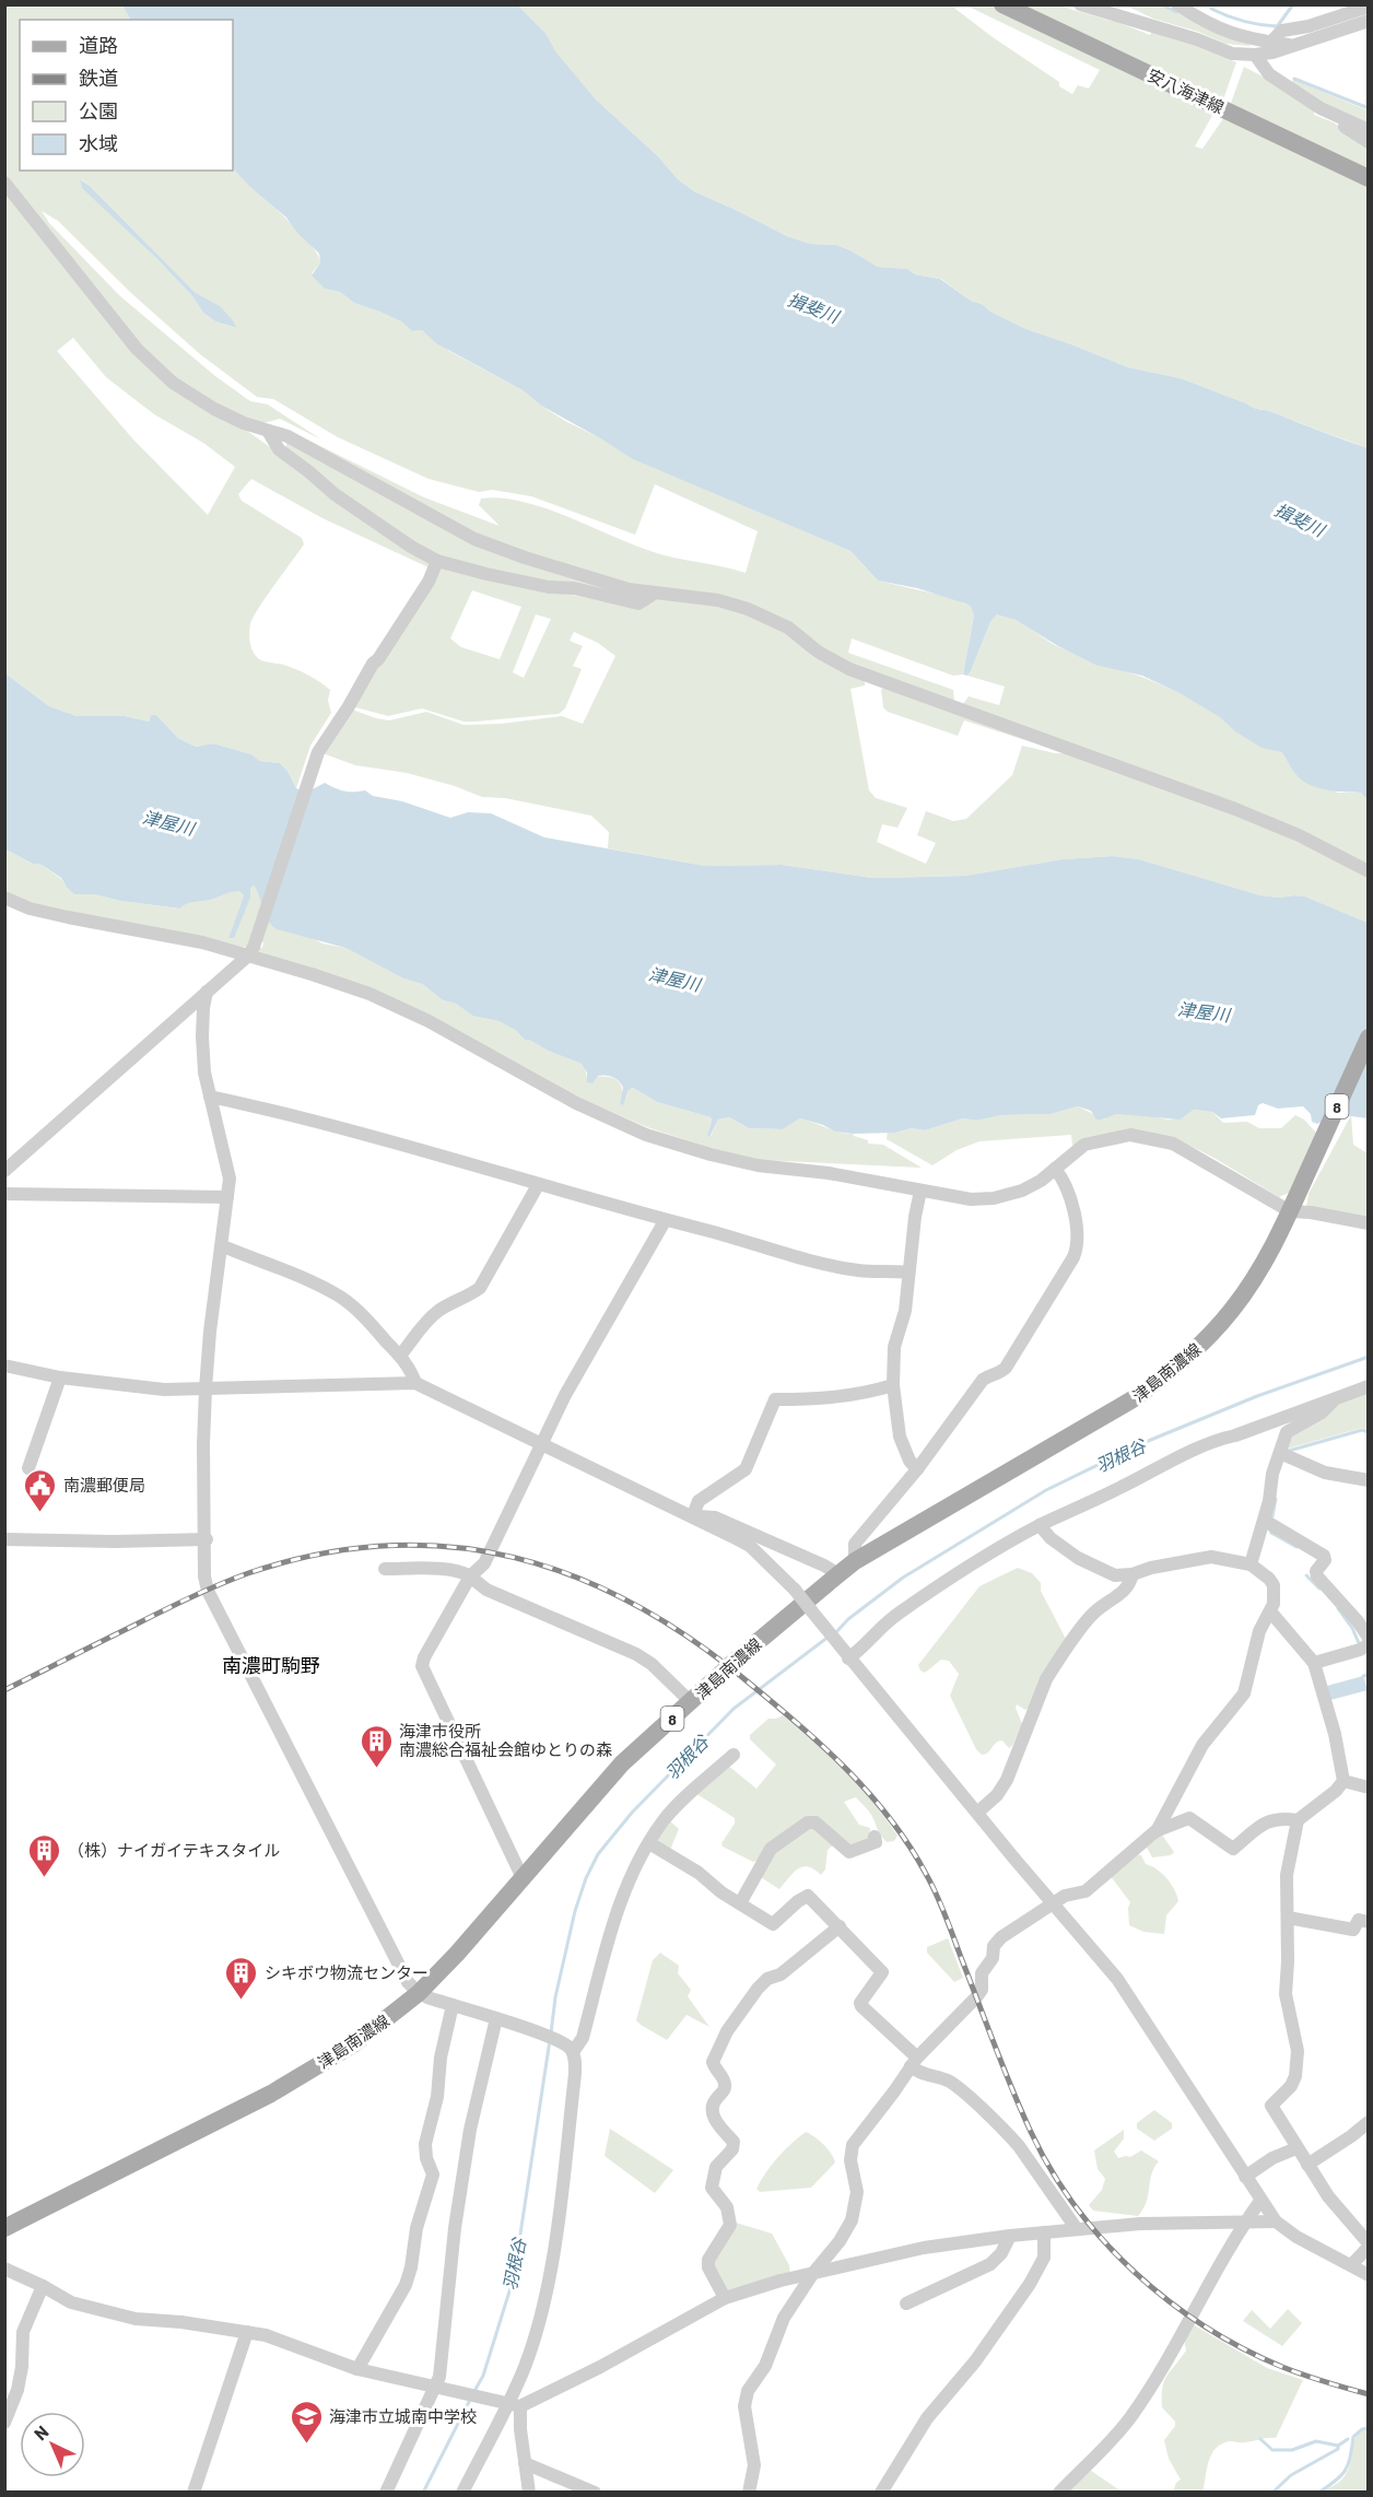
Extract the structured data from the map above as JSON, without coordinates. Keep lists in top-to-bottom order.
{
  "streets": {
    "main road": ["安八海津線", "8", "津島南濃線"]
  },
  "districts": ["南濃町駒野"],
  "water": ["揖斐川", "津屋川", "羽根谷"],
  "places": {
    "public building": ["南濃郵便局"],
    "building": ["海津市役所 南濃総合福祉会館ゆとりの森", "（株）ナイガイテキスタイル", "シキボウ物流センター"],
    "school or university": ["海津市立城南中学校"]
  },
  "legend": [
    "道路",
    "鉄道",
    "公園",
    "水域"
  ],
  "north": "top left"
}
